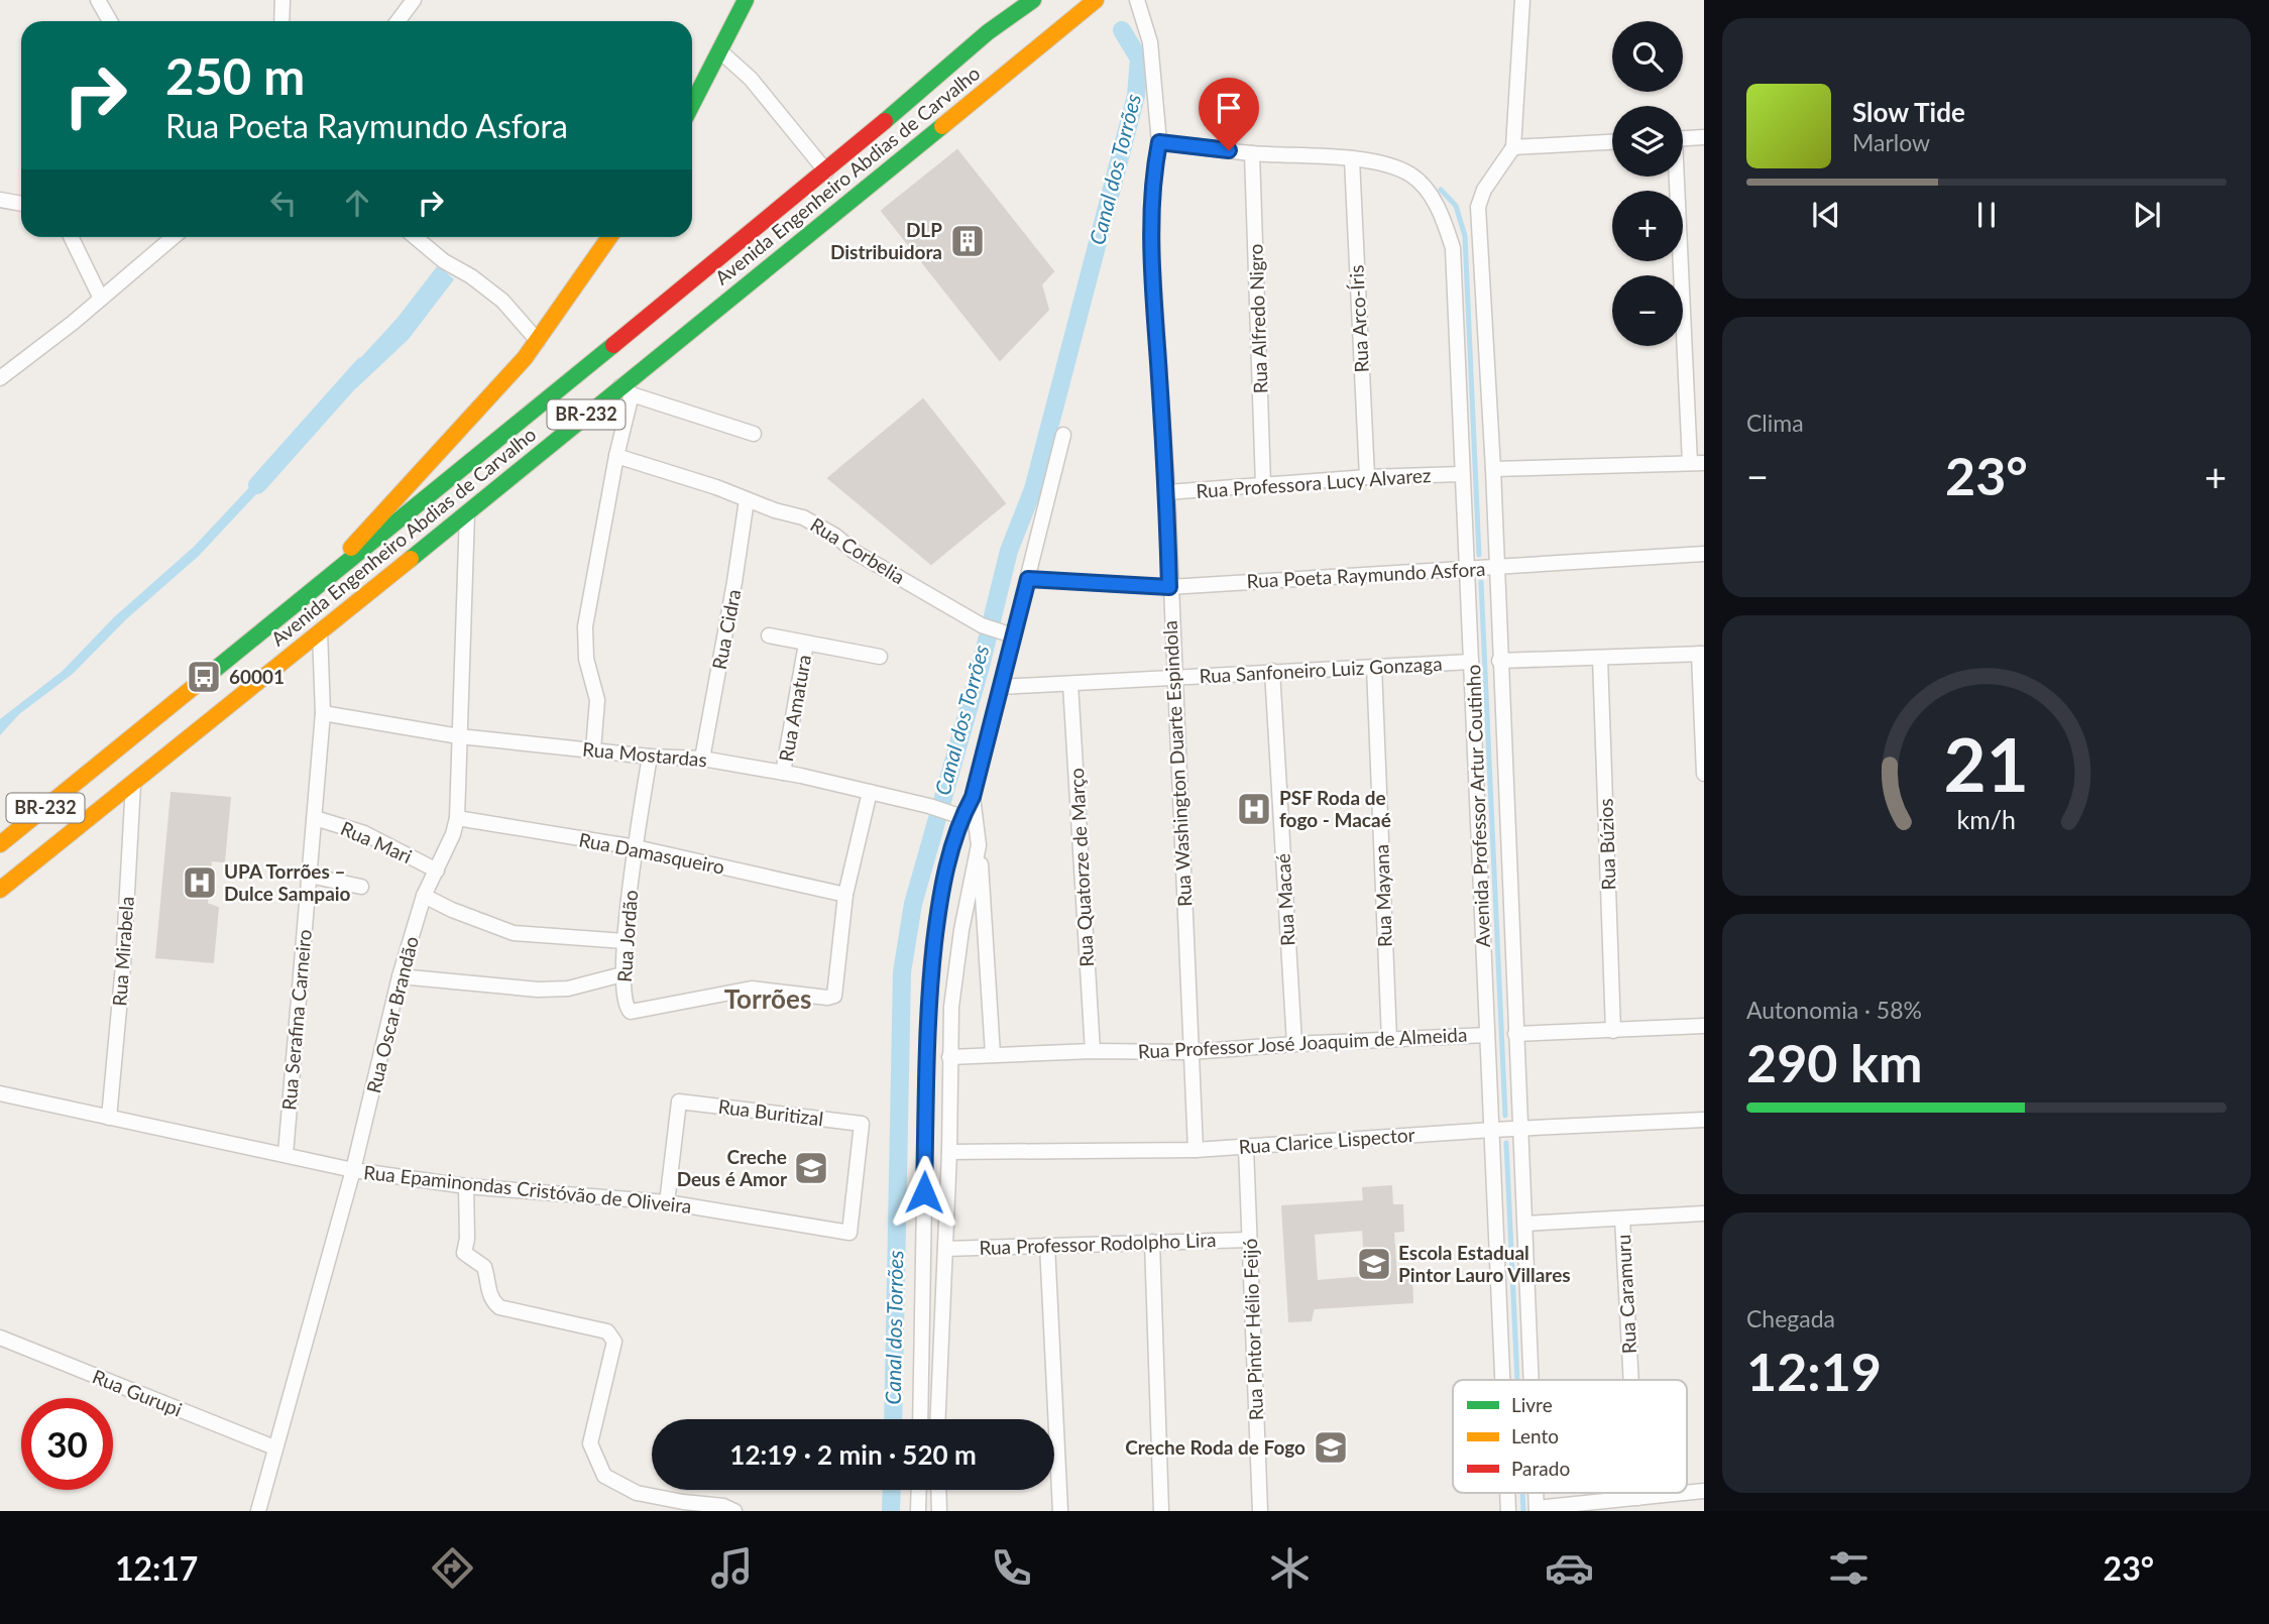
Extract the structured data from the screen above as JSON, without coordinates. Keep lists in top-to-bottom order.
{
  "streets": {
    "main road": ["Avenida Engenheiro Abdias de Carvalho", "BR-232"],
    "street": [
      "Rua Alfredo Nigro",
      "Rua Arco-Íris",
      "Rua Professora Lucy Alvarez",
      "Rua Corbelia",
      "Rua Poeta Raymundo Asfora",
      "Rua Cidra",
      "Rua Sanfoneiro Luiz Gonzaga",
      "Rua Amatura",
      "Rua Mostardas",
      "Rua Washington Duarte Espindola",
      "Avenida Professor Artur Coutinho",
      "Rua Mari",
      "Rua Búzios",
      "Rua Damasqueiro",
      "Rua Quatorze de Março",
      "Rua Mayana",
      "Rua Macaé",
      "Rua Jordão",
      "Rua Mirabela",
      "Rua Oscar Brandão",
      "Rua Serafina Carneiro",
      "Rua Professor José Joaquim de Almeida",
      "Rua Buritizal",
      "Rua Clarice Lispector",
      "Rua Epaminondas Cristóvão de Oliveira",
      "Rua Professor Rodolpho Lira",
      "Rua Caramuru",
      "Rua Pintor Hélio Feijó",
      "Rua Gurupi"
    ]
  },
  "crossings": [
    ["Avenida Engenheiro Abdias de Carvalho", "Rua Mirabela"],
    ["Avenida Engenheiro Abdias de Carvalho", "Rua Oscar Brandão"],
    ["Avenida Engenheiro Abdias de Carvalho", "Rua Serafina Carneiro"],
    ["Rua Alfredo Nigro", "Rua Professora Lucy Alvarez"],
    ["Rua Alfredo Nigro", "Avenida Professor Artur Coutinho"],
    ["Rua Arco-Íris", "Rua Professora Lucy Alvarez"],
    ["Rua Arco-Íris", "Avenida Professor Artur Coutinho"],
    ["Rua Professora Lucy Alvarez", "Rua Washington Duarte Espindola"],
    ["Rua Professora Lucy Alvarez", "Avenida Professor Artur Coutinho"],
    ["Rua Corbelia", "Rua Cidra"],
    ["Rua Poeta Raymundo Asfora", "Rua Washington Duarte Espindola"],
    ["Rua Poeta Raymundo Asfora", "Avenida Professor Artur Coutinho"],
    ["Rua Cidra", "Rua Mostardas"],
    ["Rua Sanfoneiro Luiz Gonzaga", "Rua Washington Duarte Espindola"],
    ["Rua Sanfoneiro Luiz Gonzaga", "Avenida Professor Artur Coutinho"],
    ["Rua Sanfoneiro Luiz Gonzaga", "Rua Quatorze de Março"],
    ["Rua Sanfoneiro Luiz Gonzaga", "Rua Mayana"],
    ["Rua Sanfoneiro Luiz Gonzaga", "Rua Macaé"],
    ["Rua Amatura", "Rua Mostardas"],
    ["Rua Mostardas", "Rua Jordão"],
    ["Rua Mostardas", "Rua Oscar Brandão"],
    ["Rua Mostardas", "Rua Serafina Carneiro"],
    ["Rua Washington Duarte Espindola", "Avenida Professor Artur Coutinho"],
    ["Rua Washington Duarte Espindola", "Rua Professor José Joaquim de Almeida"],
    ["Rua Washington Duarte Espindola", "Rua Clarice Lispector"],
    ["Avenida Professor Artur Coutinho", "Rua Professor José Joaquim de Almeida"],
    ["Avenida Professor Artur Coutinho", "Rua Clarice Lispector"],
    ["Rua Mari", "Rua Oscar Brandão"],
    ["Rua Mari", "Rua Serafina Carneiro"],
    ["Rua Damasqueiro", "Rua Jordão"],
    ["Rua Damasqueiro", "Rua Oscar Brandão"],
    ["Rua Quatorze de Março", "Rua Professor José Joaquim de Almeida"],
    ["Rua Mayana", "Rua Professor José Joaquim de Almeida"],
    ["Rua Macaé", "Rua Professor José Joaquim de Almeida"],
    ["Rua Mirabela", "Rua Epaminondas Cristóvão de Oliveira"],
    ["Rua Oscar Brandão", "Rua Epaminondas Cristóvão de Oliveira"],
    ["Rua Oscar Brandão", "Rua Gurupi"],
    ["Rua Serafina Carneiro", "Rua Epaminondas Cristóvão de Oliveira"],
    ["Rua Buritizal", "Rua Epaminondas Cristóvão de Oliveira"],
    ["Rua Clarice Lispector", "Rua Pintor Hélio Feijó"],
    ["Rua Professor Rodolpho Lira", "Rua Pintor Hélio Feijó"]
  ],
  "districts": ["Torrões"],
  "water": ["Canal dos Torrões"],
  "places": {
    "building": ["DLP Distribuidora"],
    "bus stop": ["60001"],
    "hospital": ["PSF Roda de fogo - Macaé", "UPA Torrões – Dulce Sampaio"],
    "school or university": ["Creche Deus é Amor", "Escola Estadual Pintor Lauro Villares", "Creche Roda de Fogo"]
  },
  "legend": ["Livre", "Lento", "Parado"],
  "page": {
    "map_buttons": ["+", "−"],
    "turn": ["250 m", "Rua Poeta Raymundo Asfora"],
    "song": ["Slow Tide", "Marlow"],
    "tile": [
      "Clima",
      ["Autonomia · 58%", "290 km"],
      ["Chegada", "12:19"]
    ],
    "heat": ["−", "23°", "+"],
    "limit": "30",
    "trip": "12:19 · 2 min · 520 m",
    "tabs": ["12:17", "23°"],
    "gauge": ["21", "km/h"]
  }
}
